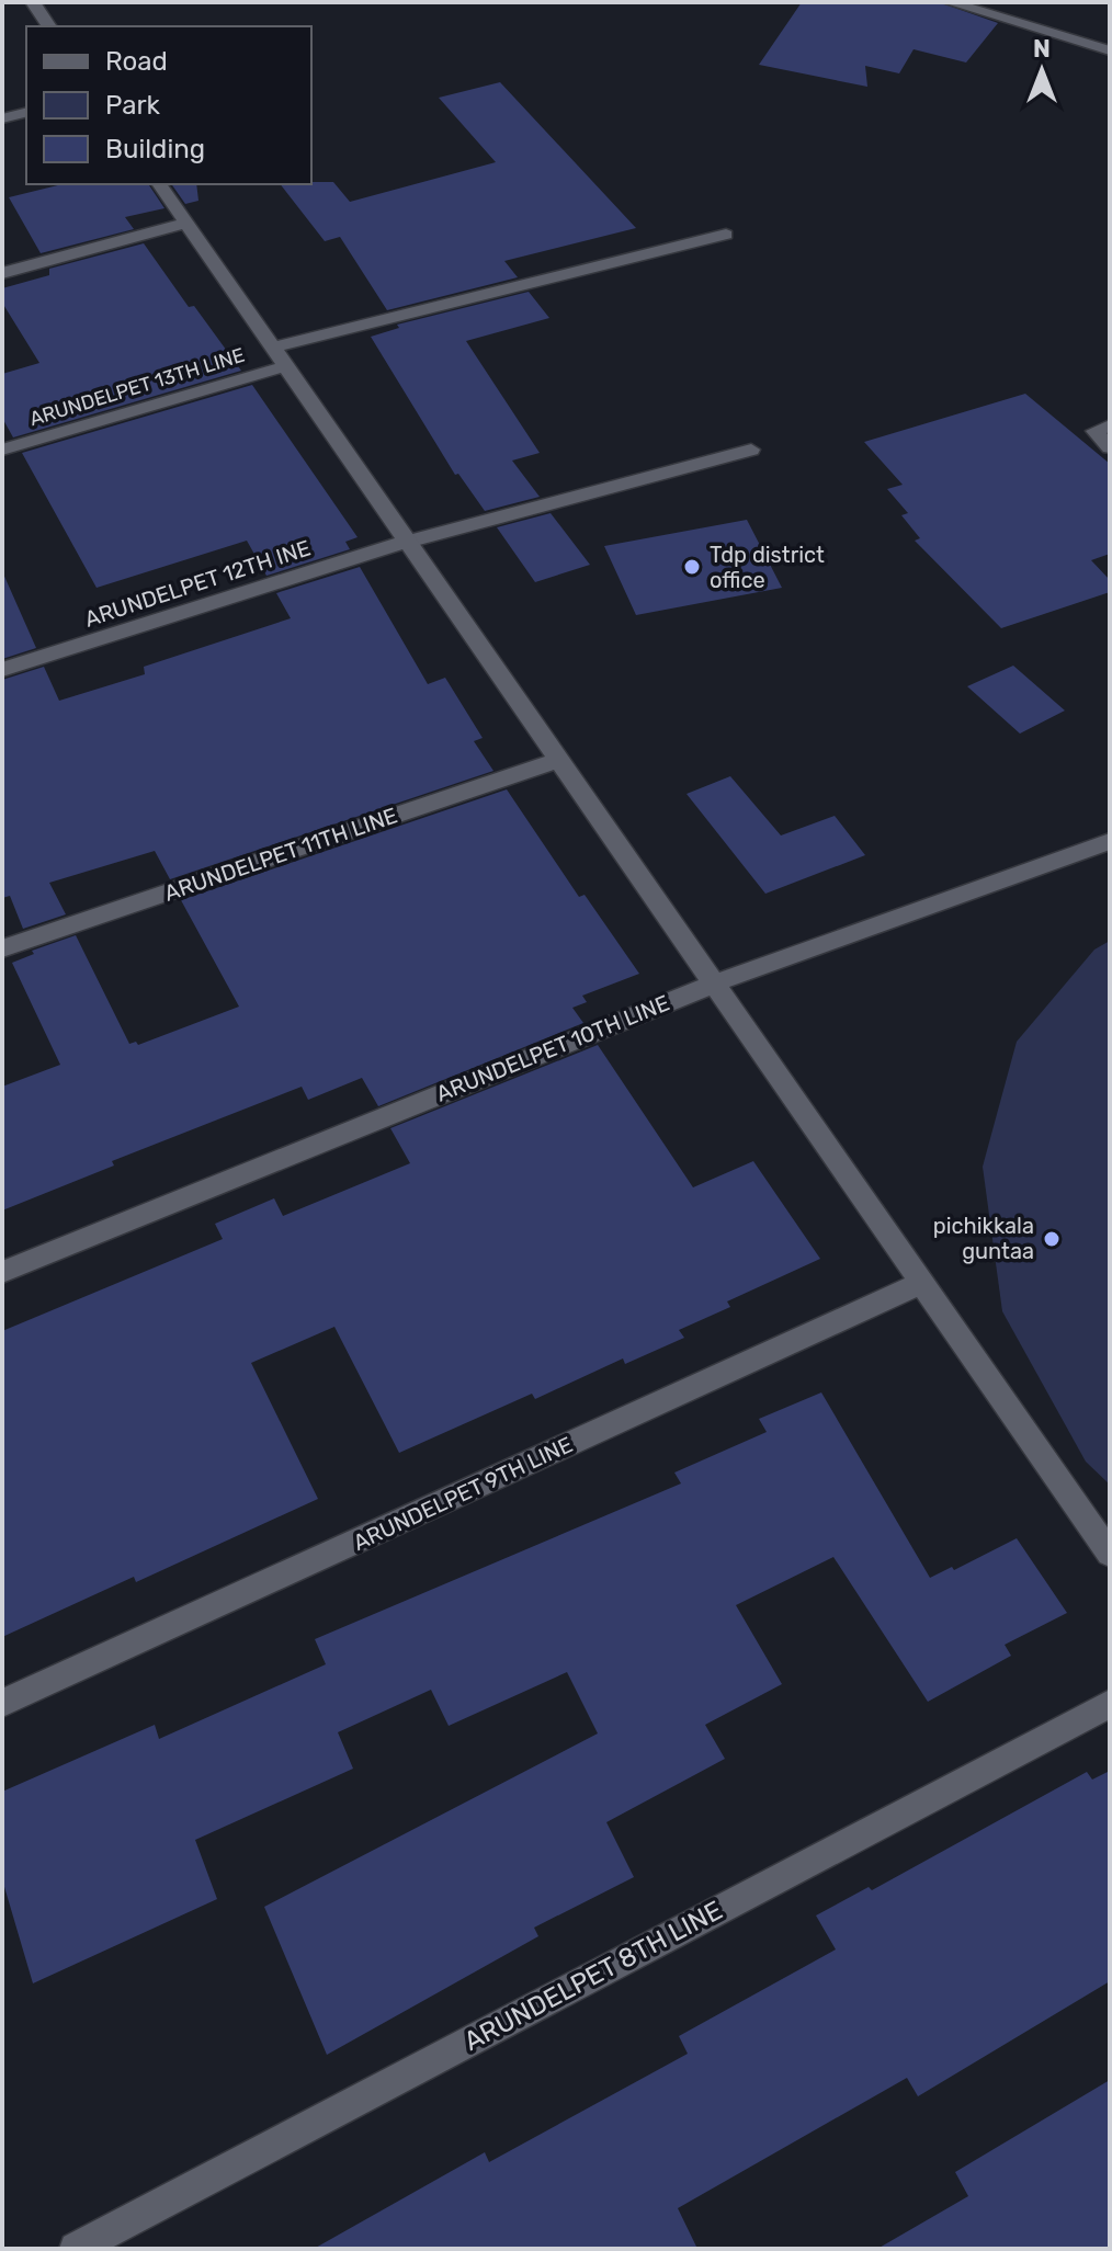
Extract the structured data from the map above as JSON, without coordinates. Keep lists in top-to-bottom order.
{
  "streets": {
    "street": [
      "ARUNDELPET 13TH LINE",
      "ARUNDELPET 12TH INE",
      "ARUNDELPET 11TH LINE",
      "ARUNDELPET 10TH LINE",
      "ARUNDELPET 9TH LINE",
      "ARUNDELPET 8TH LINE"
    ]
  },
  "places": ["Tdp district office", "pichikkala guntaa"],
  "legend": ["Road", "Park", "Building"],
  "north": "top"
}
